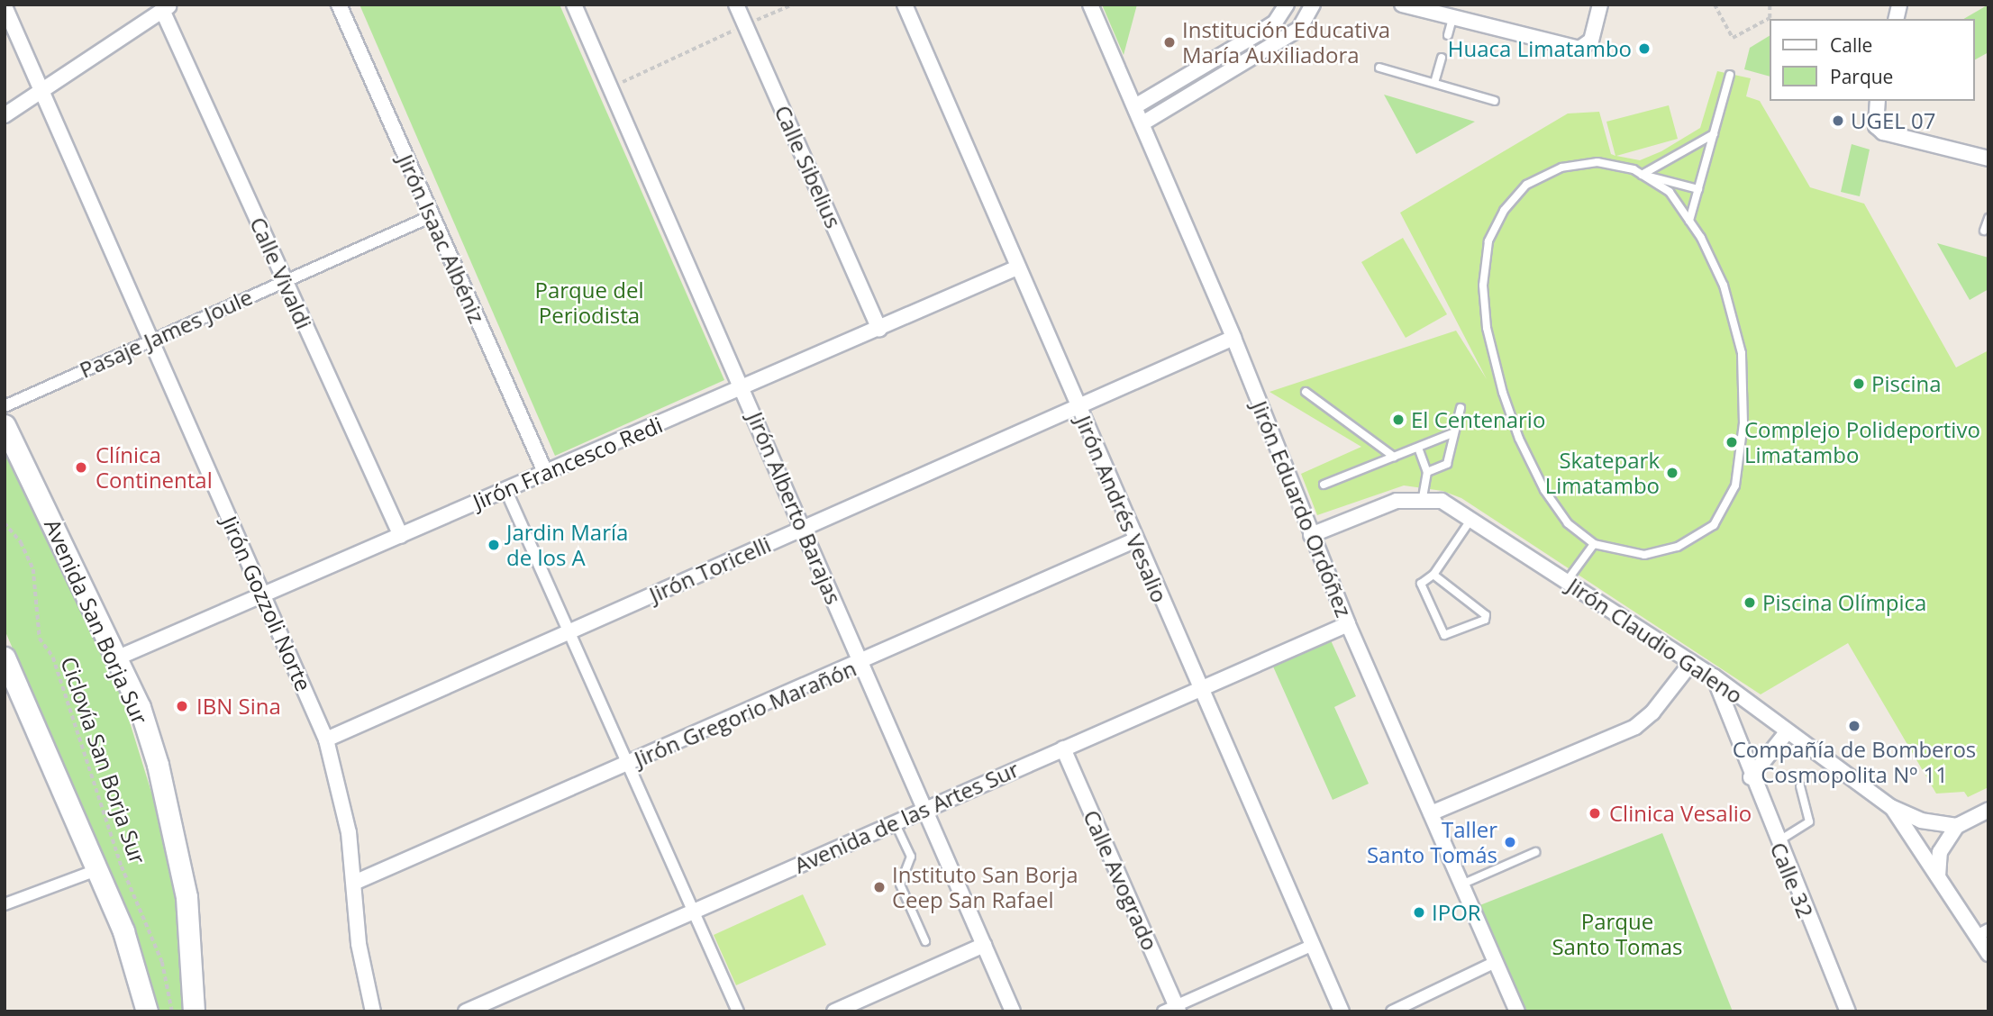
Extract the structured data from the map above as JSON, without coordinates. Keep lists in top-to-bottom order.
{
  "streets": {
    "main road": ["Avenida San Borja Sur"],
    "street": [
      "Calle Sibelius",
      "Jirón Isaac Albéniz",
      "Calle Vivaldi",
      "Pasaje James Joule",
      "Jirón Francesco Redi",
      "Jirón Alberto Barajas",
      "Jirón Andrés Vesalio",
      "Jirón Eduardo Ordóñez",
      "Jirón Toricelli",
      "Jirón Gozzoli Norte",
      "Jirón Claudio Galeno",
      "Jirón Gregorio Marañón",
      "Avenida de las Artes Sur",
      "Calle Avogrado",
      "Calle 32"
    ],
    "path": ["Ciclovía San Borja Sur"]
  },
  "crossings": [
    ["Calle Sibelius", "Jirón Francesco Redi"],
    ["Jirón Isaac Albéniz", "Pasaje James Joule"],
    ["Jirón Isaac Albéniz", "Jirón Francesco Redi"],
    ["Calle Vivaldi", "Pasaje James Joule"],
    ["Calle Vivaldi", "Jirón Francesco Redi"],
    ["Pasaje James Joule", "Jirón Gozzoli Norte"],
    ["Jirón Francesco Redi", "Jirón Alberto Barajas"],
    ["Jirón Francesco Redi", "Jirón Andrés Vesalio"],
    ["Jirón Francesco Redi", "Jirón Gozzoli Norte"],
    ["Jirón Francesco Redi", "Avenida San Borja Sur"],
    ["Jirón Alberto Barajas", "Jirón Toricelli"],
    ["Jirón Alberto Barajas", "Jirón Gregorio Marañón"],
    ["Jirón Alberto Barajas", "Avenida de las Artes Sur"],
    ["Jirón Andrés Vesalio", "Jirón Toricelli"],
    ["Jirón Andrés Vesalio", "Jirón Gregorio Marañón"],
    ["Jirón Andrés Vesalio", "Avenida de las Artes Sur"],
    ["Jirón Eduardo Ordóñez", "Jirón Toricelli"],
    ["Jirón Eduardo Ordóñez", "Jirón Claudio Galeno"],
    ["Jirón Eduardo Ordóñez", "Avenida de las Artes Sur"],
    ["Jirón Toricelli", "Jirón Gozzoli Norte"],
    ["Jirón Gozzoli Norte", "Jirón Gregorio Marañón"],
    ["Jirón Claudio Galeno", "Calle 32"],
    ["Avenida de las Artes Sur", "Calle Avogrado"]
  ],
  "parks": ["Parque del Periodista", "Parque Santo Tomas"],
  "places": [
    "Institución Educativa María Auxiliadora",
    "Huaca Limatambo",
    "UGEL 07",
    "Piscina",
    "El Centenario",
    "Complejo Polideportivo Limatambo",
    "Clínica Continental",
    "Skatepark Limatambo",
    "Jardin María de los A",
    "Piscina Olímpica",
    "IBN Sina",
    "Compañía de Bomberos Cosmopolita Nº 11",
    "Clinica Vesalio",
    "Taller Santo Tomás",
    "Instituto San Borja Ceep San Rafael",
    "IPOR"
  ],
  "legend": ["Calle", "Parque"]
}
